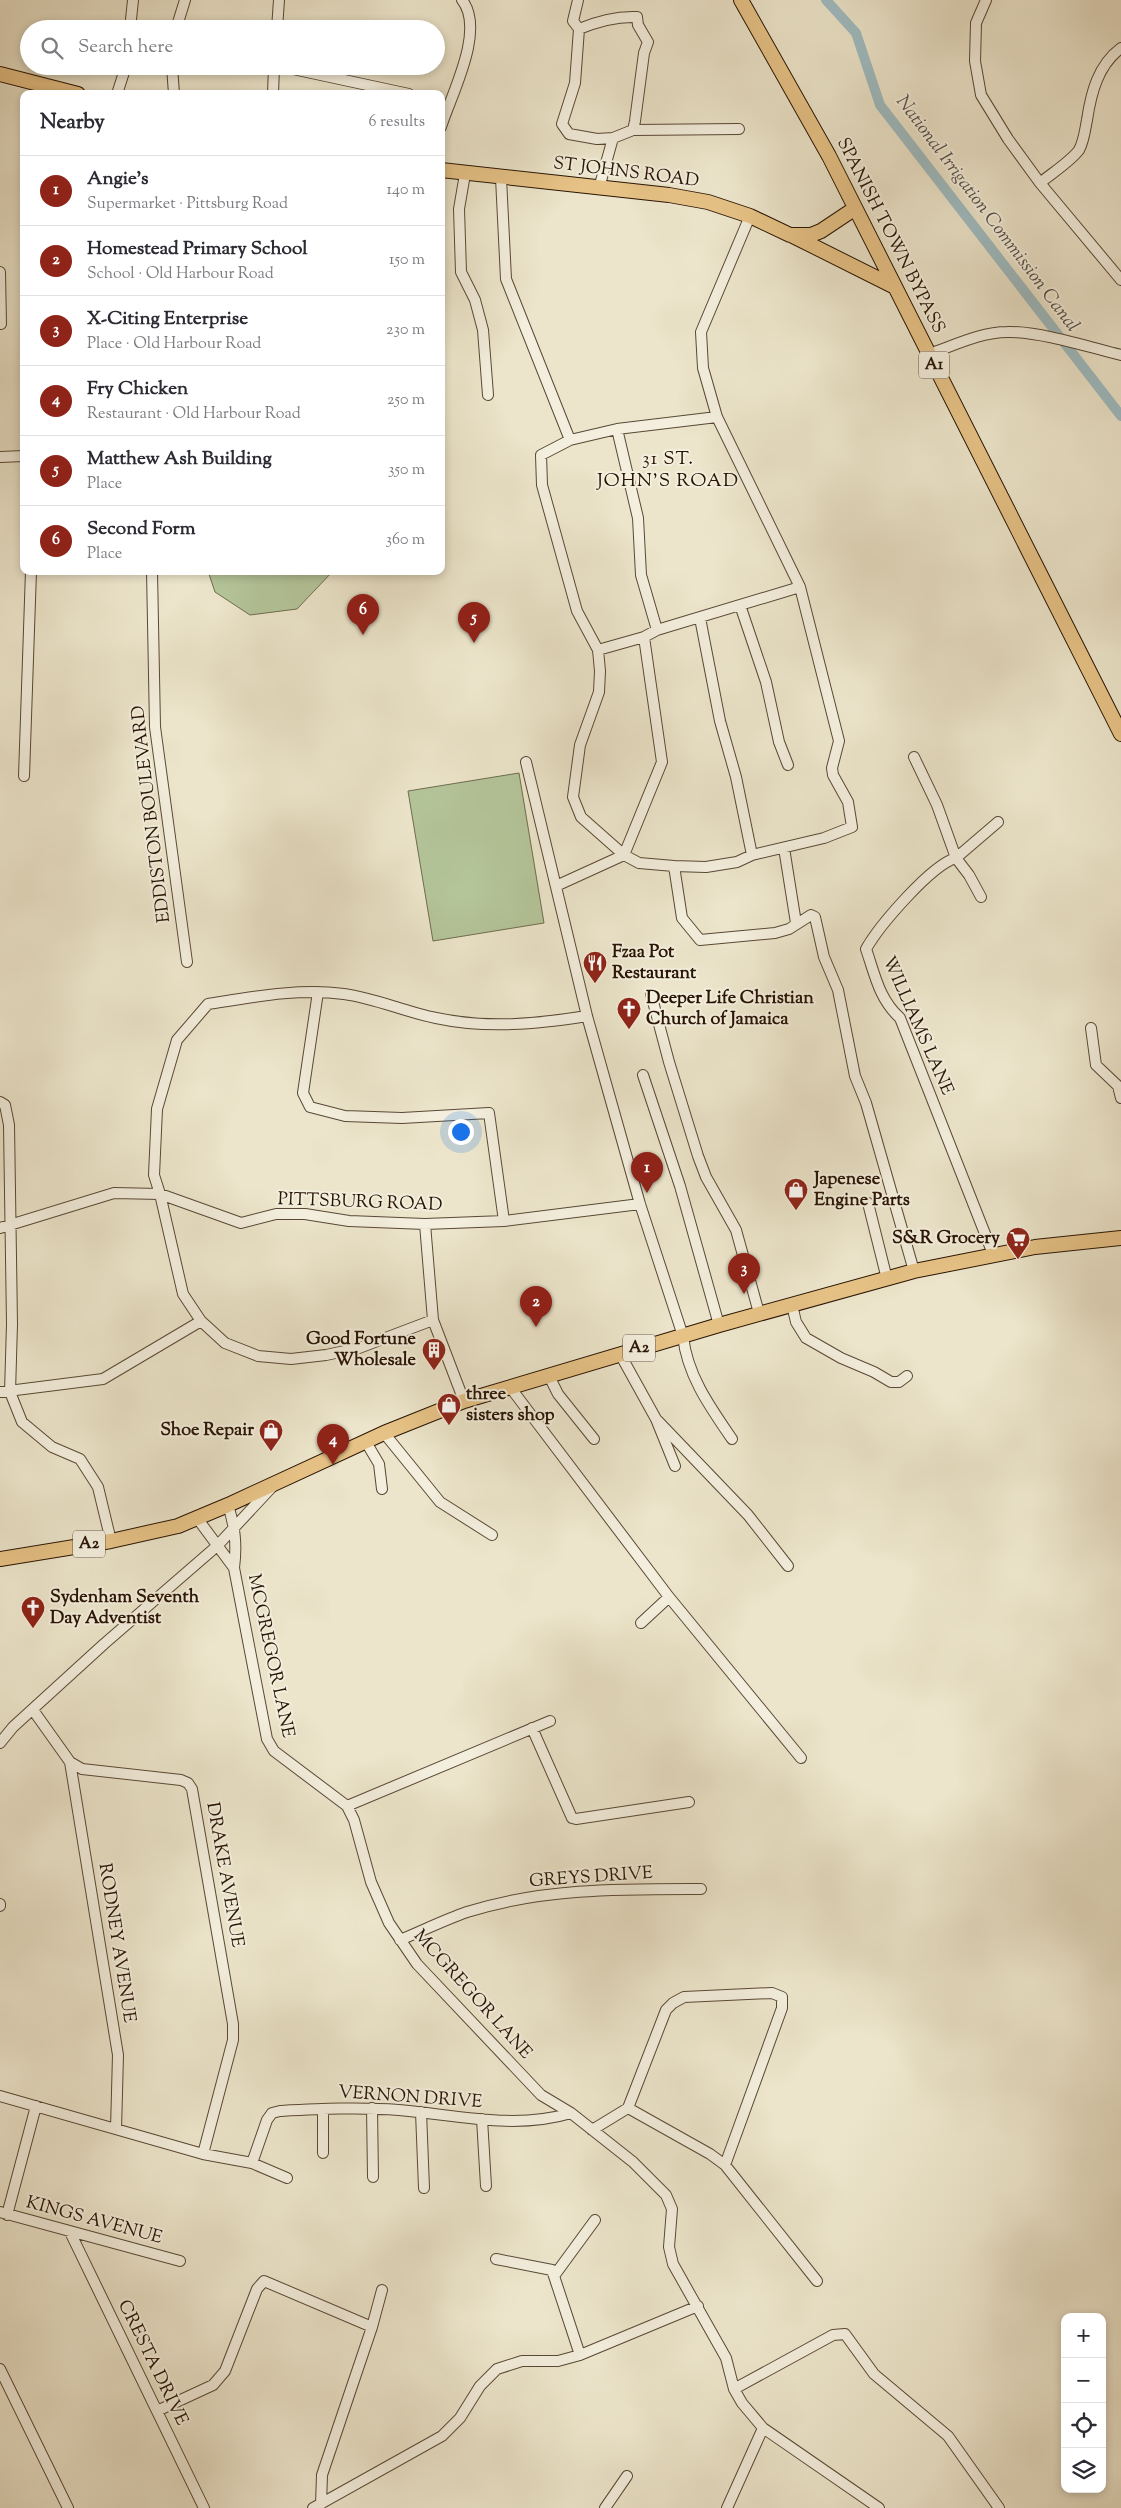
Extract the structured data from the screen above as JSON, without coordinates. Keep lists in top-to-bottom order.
{
  "streets": {
    "main road": [
      "ST JOHNS ROAD",
      "SPANISH TOWN BYPASS",
      "A1",
      "A2"
    ],
    "street": [
      "EDDISTON BOULEVARD",
      "WILLIAMS LANE",
      "PITTSBURG ROAD",
      "MCGREGOR LANE",
      "DRAKE AVENUE",
      "GREYS DRIVE",
      "RODNEY AVENUE",
      "VERNON DRIVE",
      "KINGS AVENUE",
      "CRESTA DRIVE"
    ]
  },
  "crossings": [
    ["ST JOHNS ROAD", "SPANISH TOWN BYPASS"],
    ["WILLIAMS LANE", "A2"],
    ["A2", "MCGREGOR LANE"],
    ["MCGREGOR LANE", "GREYS DRIVE"],
    ["MCGREGOR LANE", "VERNON DRIVE"],
    ["DRAKE AVENUE", "RODNEY AVENUE"],
    ["KINGS AVENUE", "CRESTA DRIVE"]
  ],
  "districts": ["31 ST. JOHN'S ROAD"],
  "water": ["National Irrigation Commission Canal"],
  "places": {
    "restaurant": ["Fzaa Pot Restaurant"],
    "church": ["Deeper Life Christian Church of Jamaica", "Sydenham Seventh Day Adventist"],
    "shop": ["Japenese Engine Parts", "three sisters shop", "Shoe Repair"],
    "supermarket": ["S&R Grocery"],
    "building": ["Good Fortune Wholesale"]
  },
  "page": {
    "search": "Search here",
    "heading": ["Nearby", "6 results"],
    "list": [
      {
        "mark": "1",
        "name": "Angie's",
        "note": "Supermarket · Pittsburg Road",
        "value": "140 m"
      },
      {
        "mark": "2",
        "name": "Homestead Primary School",
        "note": "School · Old Harbour Road",
        "value": "150 m"
      },
      {
        "mark": "3",
        "name": "X-Citing Enterprise",
        "note": "Place · Old Harbour Road",
        "value": "230 m"
      },
      {
        "mark": "4",
        "name": "Fry Chicken",
        "note": "Restaurant · Old Harbour Road",
        "value": "250 m"
      },
      {
        "mark": "5",
        "name": "Matthew Ash Building",
        "note": "Place",
        "value": "350 m"
      },
      {
        "mark": "6",
        "name": "Second Form",
        "note": "Place",
        "value": "360 m"
      }
    ],
    "pins": [
      "6",
      "5",
      "1",
      "3",
      "2",
      "4"
    ],
    "map_buttons": ["+", "−"]
  }
}
